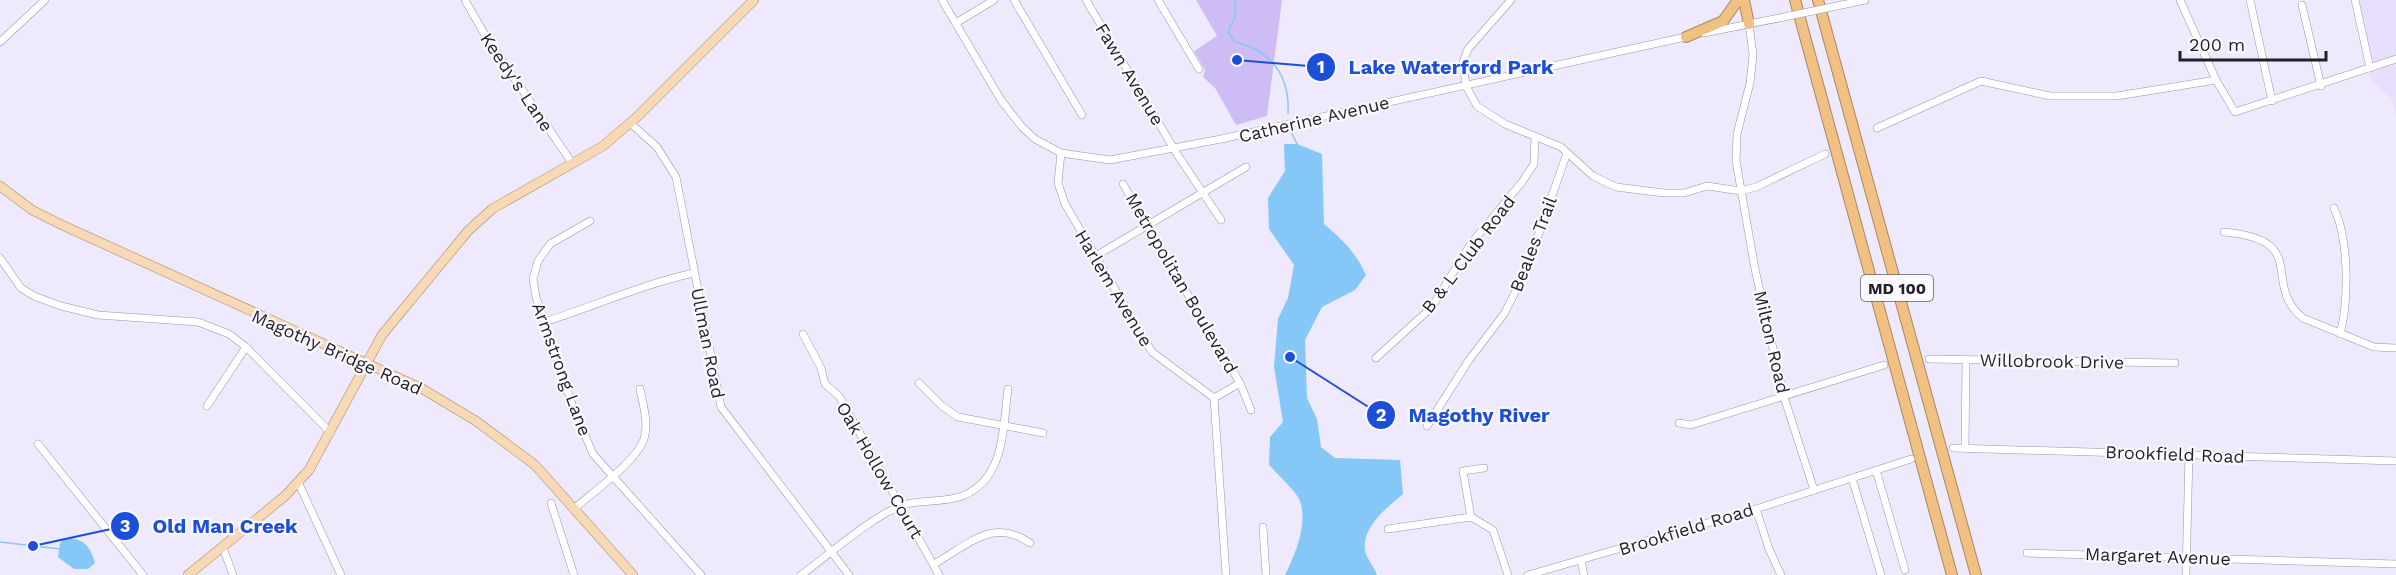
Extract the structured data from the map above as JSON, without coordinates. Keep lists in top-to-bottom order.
{
  "streets": {
    "highway": ["MD 100"],
    "main road": ["Magothy Bridge Road"],
    "street": [
      "Fawn Avenue",
      "Keedy's Lane",
      "Catherine Avenue",
      "Beales Trail",
      "B & L Club Road",
      "Metropolitan Boulevard",
      "Harlem Avenue",
      "Milton Road",
      "Ullman Road",
      "Willobrook Drive",
      "Armstrong Lane",
      "Brookfield Road",
      "Oak Hollow Court",
      "Margaret Avenue"
    ]
  },
  "crossings": [
    ["Fawn Avenue", "Catherine Avenue"],
    ["Catherine Avenue", "Harlem Avenue"],
    ["Catherine Avenue", "Milton Road"],
    ["Milton Road", "Brookfield Road"]
  ],
  "places": ["Lake Waterford Park", "Magothy River", "Old Man Creek"],
  "scale_bar": "200 m"
}
